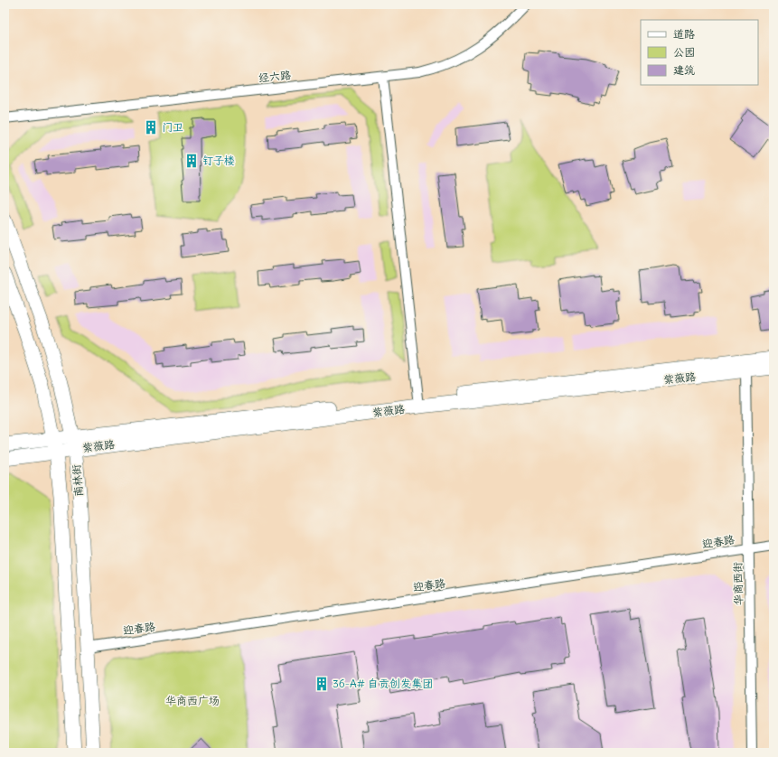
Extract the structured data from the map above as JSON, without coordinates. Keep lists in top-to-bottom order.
{
  "streets": {
    "main road": ["紫薇路", "南林街"],
    "street": ["经六路", "迎春路", "华商西街"]
  },
  "crossings": [
    ["紫薇路", "南林街"],
    ["紫薇路", "华商西街"],
    ["南林街", "迎春路"],
    ["迎春路", "华商西街"]
  ],
  "parks": ["华商西广场"],
  "places": {
    "building": ["门卫", "钉子楼", "36-A# 自贡创发集团"]
  },
  "legend": ["道路", "公园", "建筑"]
}
